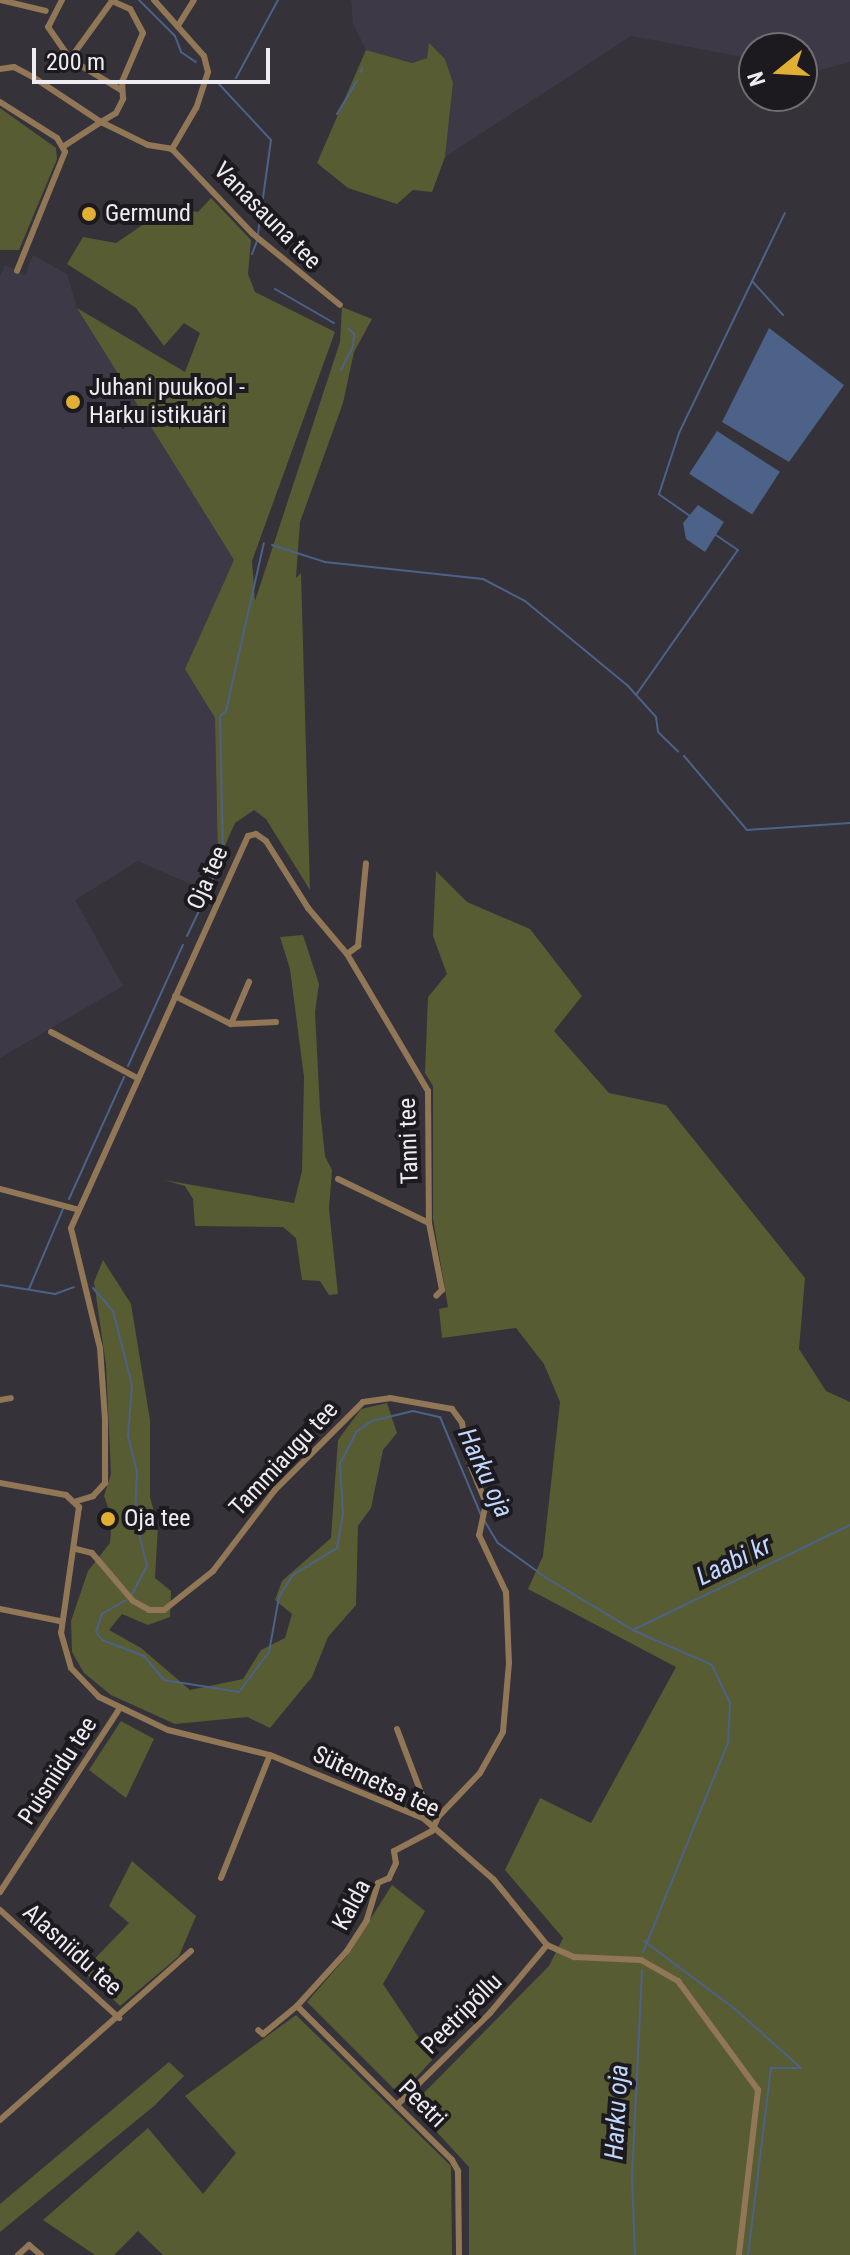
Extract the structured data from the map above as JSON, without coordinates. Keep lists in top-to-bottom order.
{
  "streets": {
    "street": [
      "Vanasauna tee",
      "Oja tee",
      "Tanni tee",
      "Tammiaugu tee",
      "Puisniidu tee",
      "Sütemetsa tee",
      "Kalda",
      "Alasniidu tee",
      "Peetripõllu",
      "Peetri"
    ]
  },
  "crossings": [
    ["Oja tee", "Tanni tee"],
    ["Oja tee", "Sütemetsa tee"],
    ["Tammiaugu tee", "Sütemetsa tee"],
    ["Tammiaugu tee", "Kalda"],
    ["Puisniidu tee", "Sütemetsa tee"],
    ["Sütemetsa tee", "Kalda"],
    ["Sütemetsa tee", "Peetripõllu"],
    ["Kalda", "Peetri"],
    ["Peetripõllu", "Peetri"]
  ],
  "water": ["Harku oja", "Laabi kr"],
  "places": ["Germund", "Juhani puukool - Harku istikuäri", "Oja tee"],
  "scale_bar": "200 m",
  "north": "left"
}
